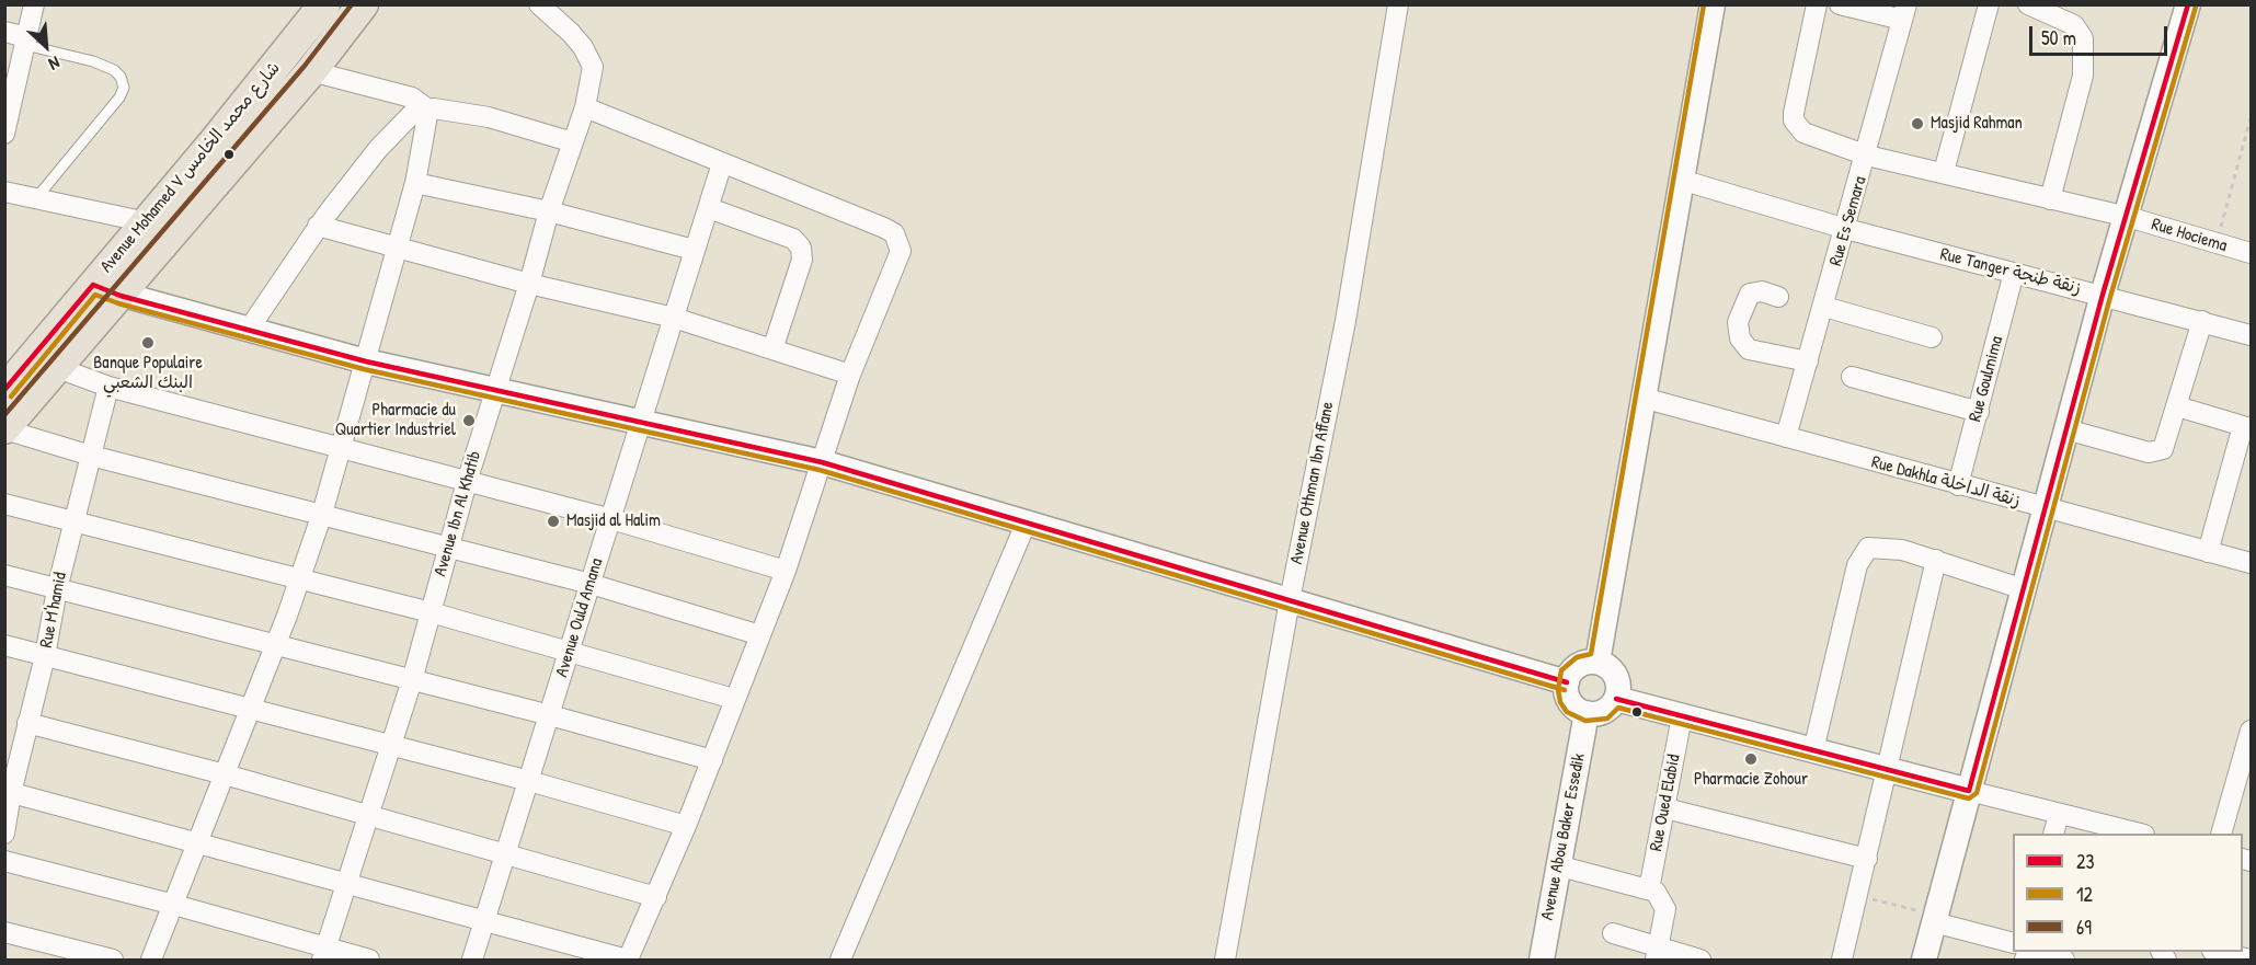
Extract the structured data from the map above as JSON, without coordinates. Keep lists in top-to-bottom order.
{
  "streets": {
    "main road": ["Avenue Mohamed V شارع محمد الخامس"],
    "street": [
      "Rue Es Semara",
      "Rue Hociema",
      "Rue Tanger زنقة طنجة",
      "Rue Goulmima",
      "Rue Dakhla زنقة الداخلة",
      "Avenue Othman Ibn Affane",
      "Avenue Ibn Al Khatib",
      "Rue M'hamid",
      "Avenue Ould Amana",
      "Rue Oued Elabid",
      "Avenue Abou Baker Essedik"
    ]
  },
  "crossings": [
    ["Rue Es Semara", "Rue Hociema"],
    ["Rue Es Semara", "Rue Tanger زنقة طنجة"],
    ["Rue Es Semara", "Rue Dakhla زنقة الداخلة"],
    ["Rue Tanger زنقة طنجة", "Rue Goulmima"],
    ["Rue Goulmima", "Rue Dakhla زنقة الداخلة"]
  ],
  "places": [
    "Masjid Rahman",
    "Banque Populaire البنك الشعبي",
    "Pharmacie du Quartier Industriel",
    "Masjid al Halim",
    "Pharmacie Zohour"
  ],
  "lines": ["transit line 23", "transit line 12", "transit line 69"],
  "legend": ["23", "12", "69"],
  "scale_bar": "50 m",
  "north": "bottom right"
}
